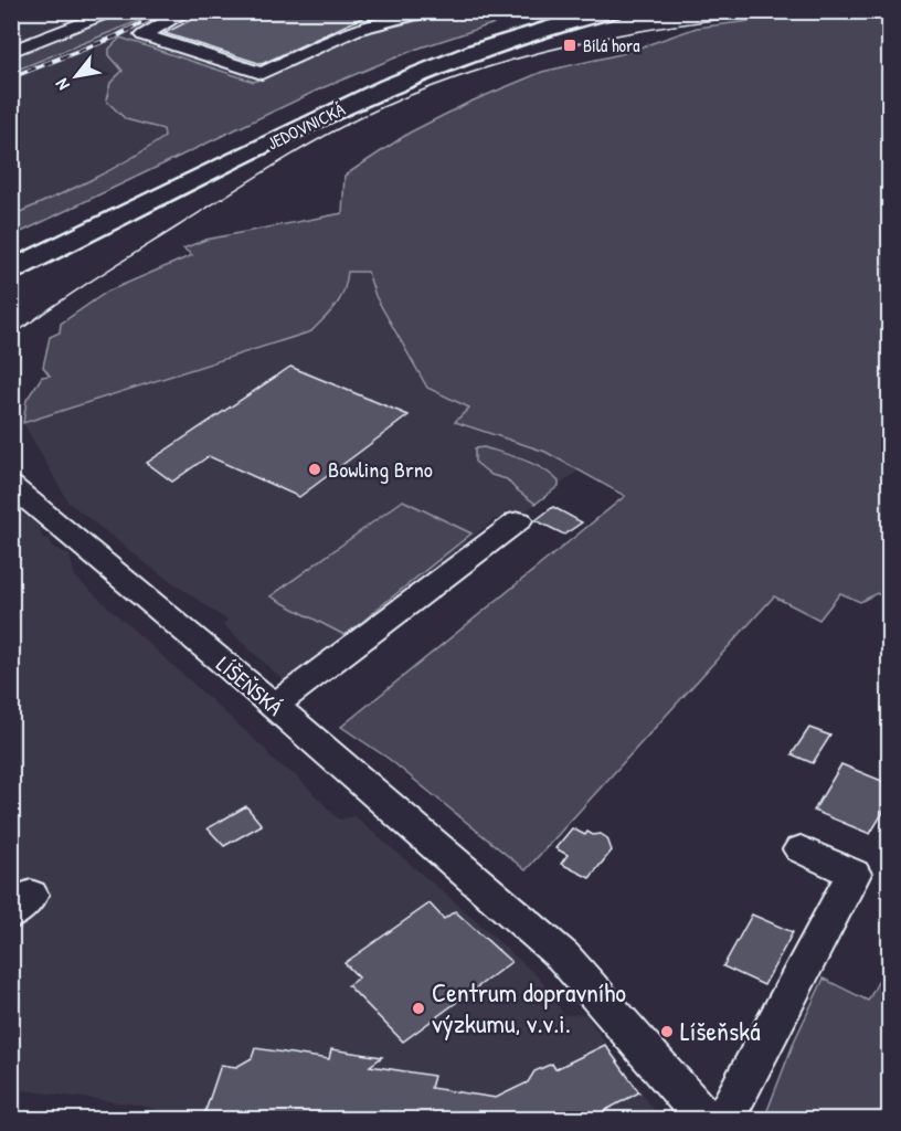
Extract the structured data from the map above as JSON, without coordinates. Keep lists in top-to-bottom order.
{
  "streets": {
    "main road": ["JEDOVNICKÁ"],
    "street": ["LÍŠEŇSKÁ"]
  },
  "places": {
    "transit": ["Bílá hora"],
    "other": ["Bowling Brno", "Centrum dopravního výzkumu, v.v.i.", "Líšeňská"]
  },
  "north": "bottom left"
}
